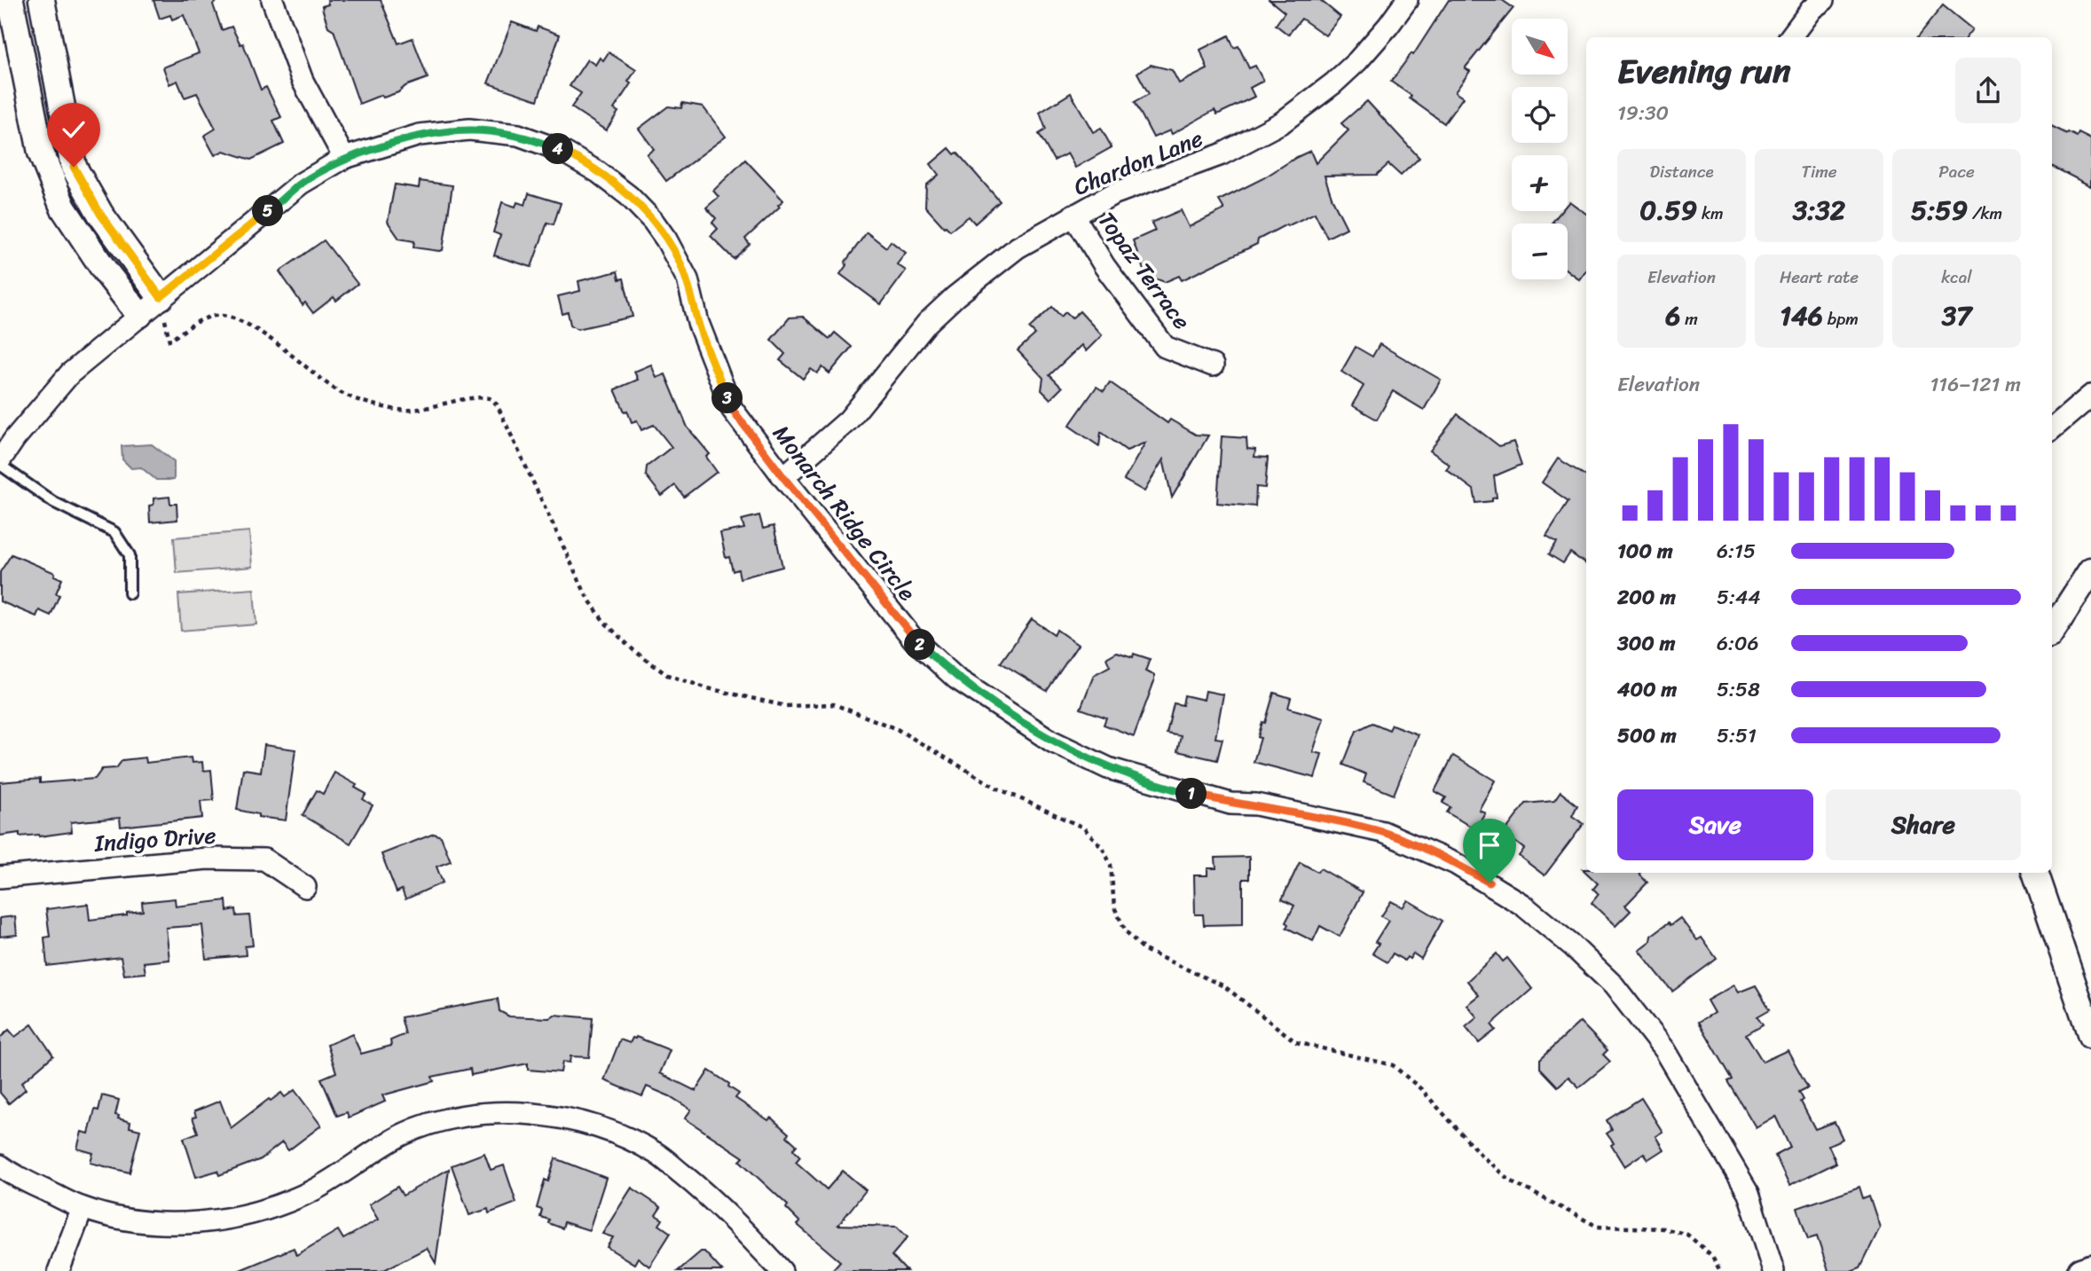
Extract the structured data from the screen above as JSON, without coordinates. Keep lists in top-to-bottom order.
{
  "streets": {
    "street": [
      "Chardon Lane",
      "Topaz Terrace",
      "Monarch Ridge Circle",
      "Indigo Drive"
    ]
  },
  "crossings": [
    ["Chardon Lane", "Topaz Terrace"],
    ["Chardon Lane", "Monarch Ridge Circle"]
  ],
  "north": "bottom right",
  "page": {
    "map_buttons": ["+", "−"],
    "heading": ["Evening run", "19:30"],
    "pins": [
      "4",
      "5",
      "3",
      "2",
      "1"
    ],
    "stats": [
      ["Distance", "0.59 km"],
      ["Time", "3:32"],
      ["Pace", "5:59 /km"],
      ["Elevation", "6 m"],
      ["Heart rate", "146 bpm"],
      ["kcal", "37"]
    ],
    "chart": ["Elevation", "116–121 m"],
    "list": [
      {
        "name": "100 m",
        "note": "6:15"
      },
      {
        "name": "200 m",
        "note": "5:44"
      },
      {
        "name": "300 m",
        "note": "6:06"
      },
      {
        "name": "400 m",
        "note": "5:58"
      },
      {
        "name": "500 m",
        "note": "5:51"
      }
    ],
    "buttons": ["Save", "Share"]
  }
}
